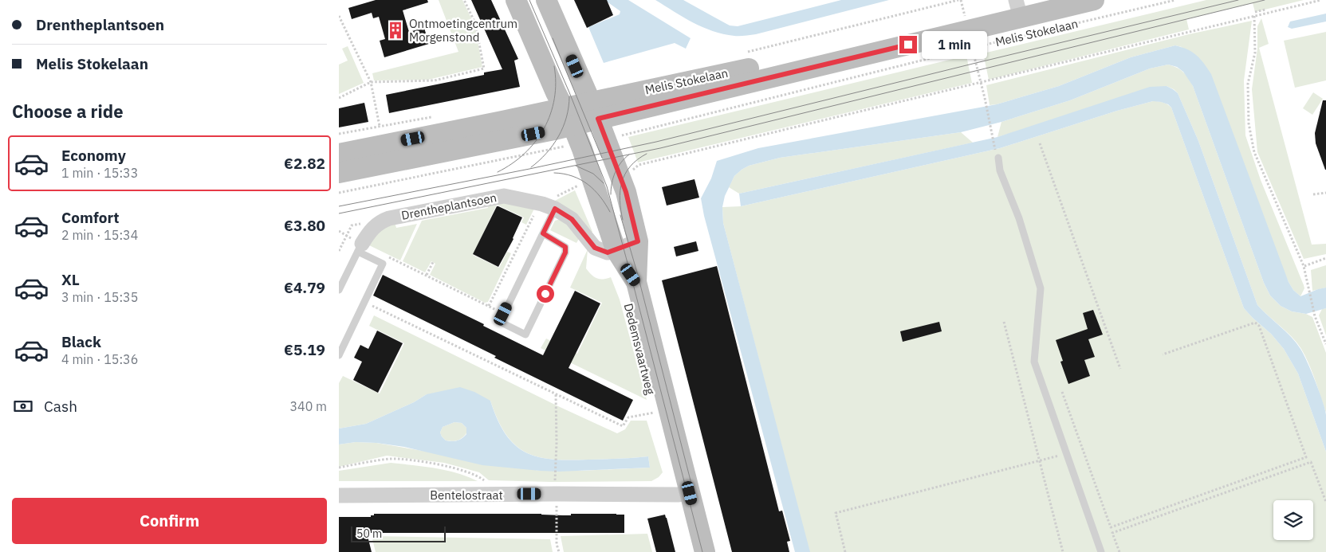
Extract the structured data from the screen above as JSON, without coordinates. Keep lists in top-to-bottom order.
{
  "streets": {
    "street": [
      "Melis Stokelaan",
      "Drentheplantsoen",
      "Dedemsvaartweg",
      "Bentelostraat"
    ]
  },
  "crossings": [
    ["Melis Stokelaan", "Dedemsvaartweg"],
    ["Drentheplantsoen", "Dedemsvaartweg"],
    ["Dedemsvaartweg", "Bentelostraat"]
  ],
  "places": {
    "building": ["Ontmoetingcentrum Morgenstond"]
  },
  "scale_bar": "50 m",
  "page": {
    "banner": ["Drentheplantsoen", "Melis Stokelaan"],
    "bubble": "1 min",
    "heading": "Choose a ride",
    "list": [
      {
        "name": "Economy",
        "note": "1 min · 15:33",
        "value": "€2.82"
      },
      {
        "name": "Comfort",
        "note": "2 min · 15:34",
        "value": "€3.80"
      },
      {
        "name": "XL",
        "note": "3 min · 15:35",
        "value": "€4.79"
      },
      {
        "name": "Black",
        "note": "4 min · 15:36",
        "value": "€5.19"
      }
    ],
    "pay": ["Cash", "340 m"],
    "buttons": "Confirm",
    "scale": "50 m"
  }
}
